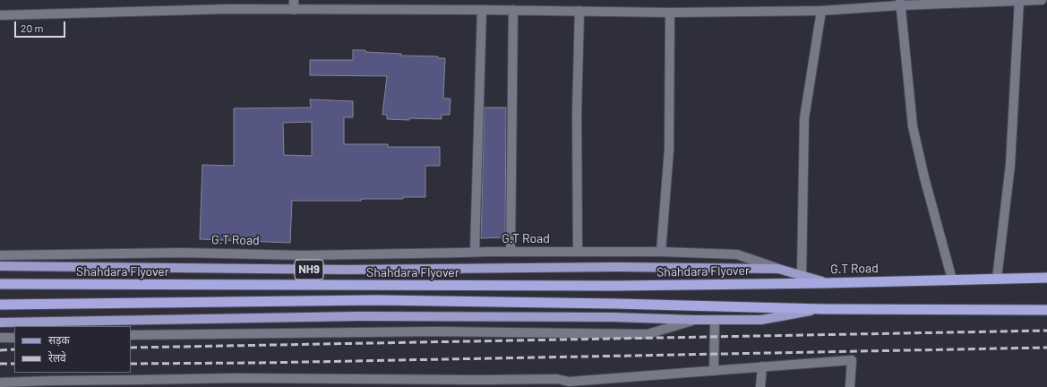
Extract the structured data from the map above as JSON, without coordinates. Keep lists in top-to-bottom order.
{
  "streets": {
    "highway": ["G.T Road", "Shahdara Flyover"],
    "main road": ["NH9"]
  },
  "crossings": [
    ["G.T Road", "Shahdara Flyover"]
  ],
  "legend": ["सड़क", "रेलवे"],
  "scale_bar": "20 m"
}
